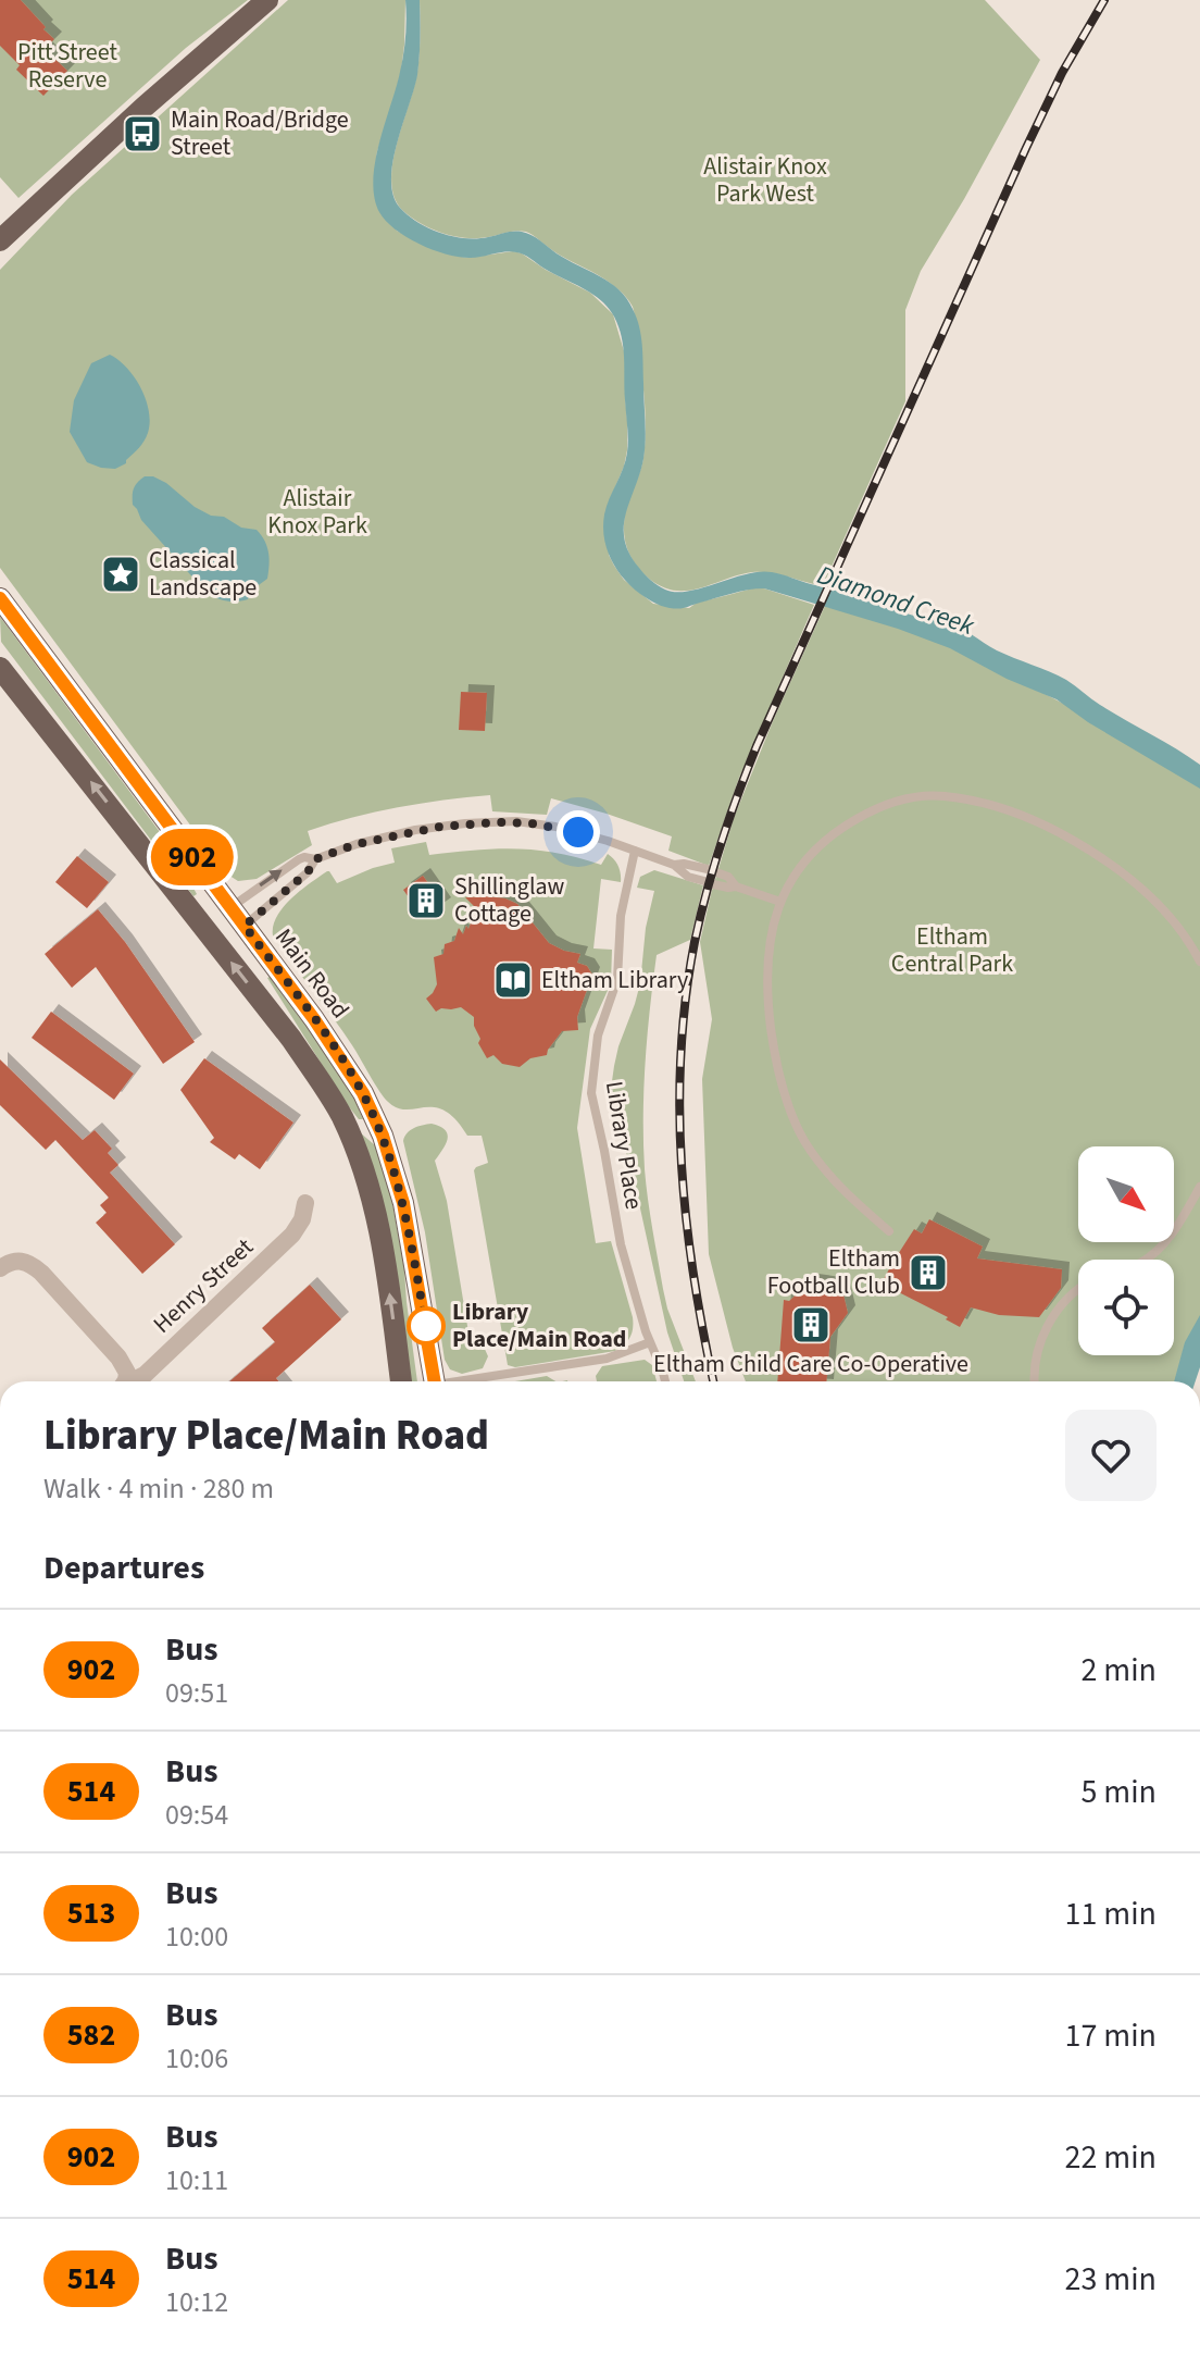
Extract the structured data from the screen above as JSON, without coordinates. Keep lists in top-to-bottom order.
{
  "streets": {
    "main road": ["Main Road"],
    "street": ["Henry Street"],
    "lane": ["Library Place"]
  },
  "water": ["Diamond Creek"],
  "parks": [
    "Pitt Street Reserve",
    "Alistair Knox Park West",
    "Alistair Knox Park",
    "Eltham Central Park"
  ],
  "places": {
    "bus stop": ["Main Road/Bridge Street"],
    "place": ["Classical Landscape"],
    "building": ["Shillinglaw Cottage", "Eltham Football Club", "Eltham Child Care Co-Operative"],
    "library": ["Eltham Library"],
    "other": ["Library Place/Main Road"]
  },
  "lines": ["bus line 902"],
  "north": "bottom right",
  "page": {
    "on_map": "902",
    "heading": [
      ["Library Place/Main Road", "Walk · 4 min · 280 m"],
      "Departures"
    ],
    "list": [
      {
        "mark": "902",
        "name": "Bus",
        "note": "09:51",
        "value": "2 min"
      },
      {
        "mark": "514",
        "name": "Bus",
        "note": "09:54",
        "value": "5 min"
      },
      {
        "mark": "513",
        "name": "Bus",
        "note": "10:00",
        "value": "11 min"
      },
      {
        "mark": "582",
        "name": "Bus",
        "note": "10:06",
        "value": "17 min"
      },
      {
        "mark": "902",
        "name": "Bus",
        "note": "10:11",
        "value": "22 min"
      },
      {
        "mark": "514",
        "name": "Bus",
        "note": "10:12",
        "value": "23 min"
      }
    ]
  }
}
